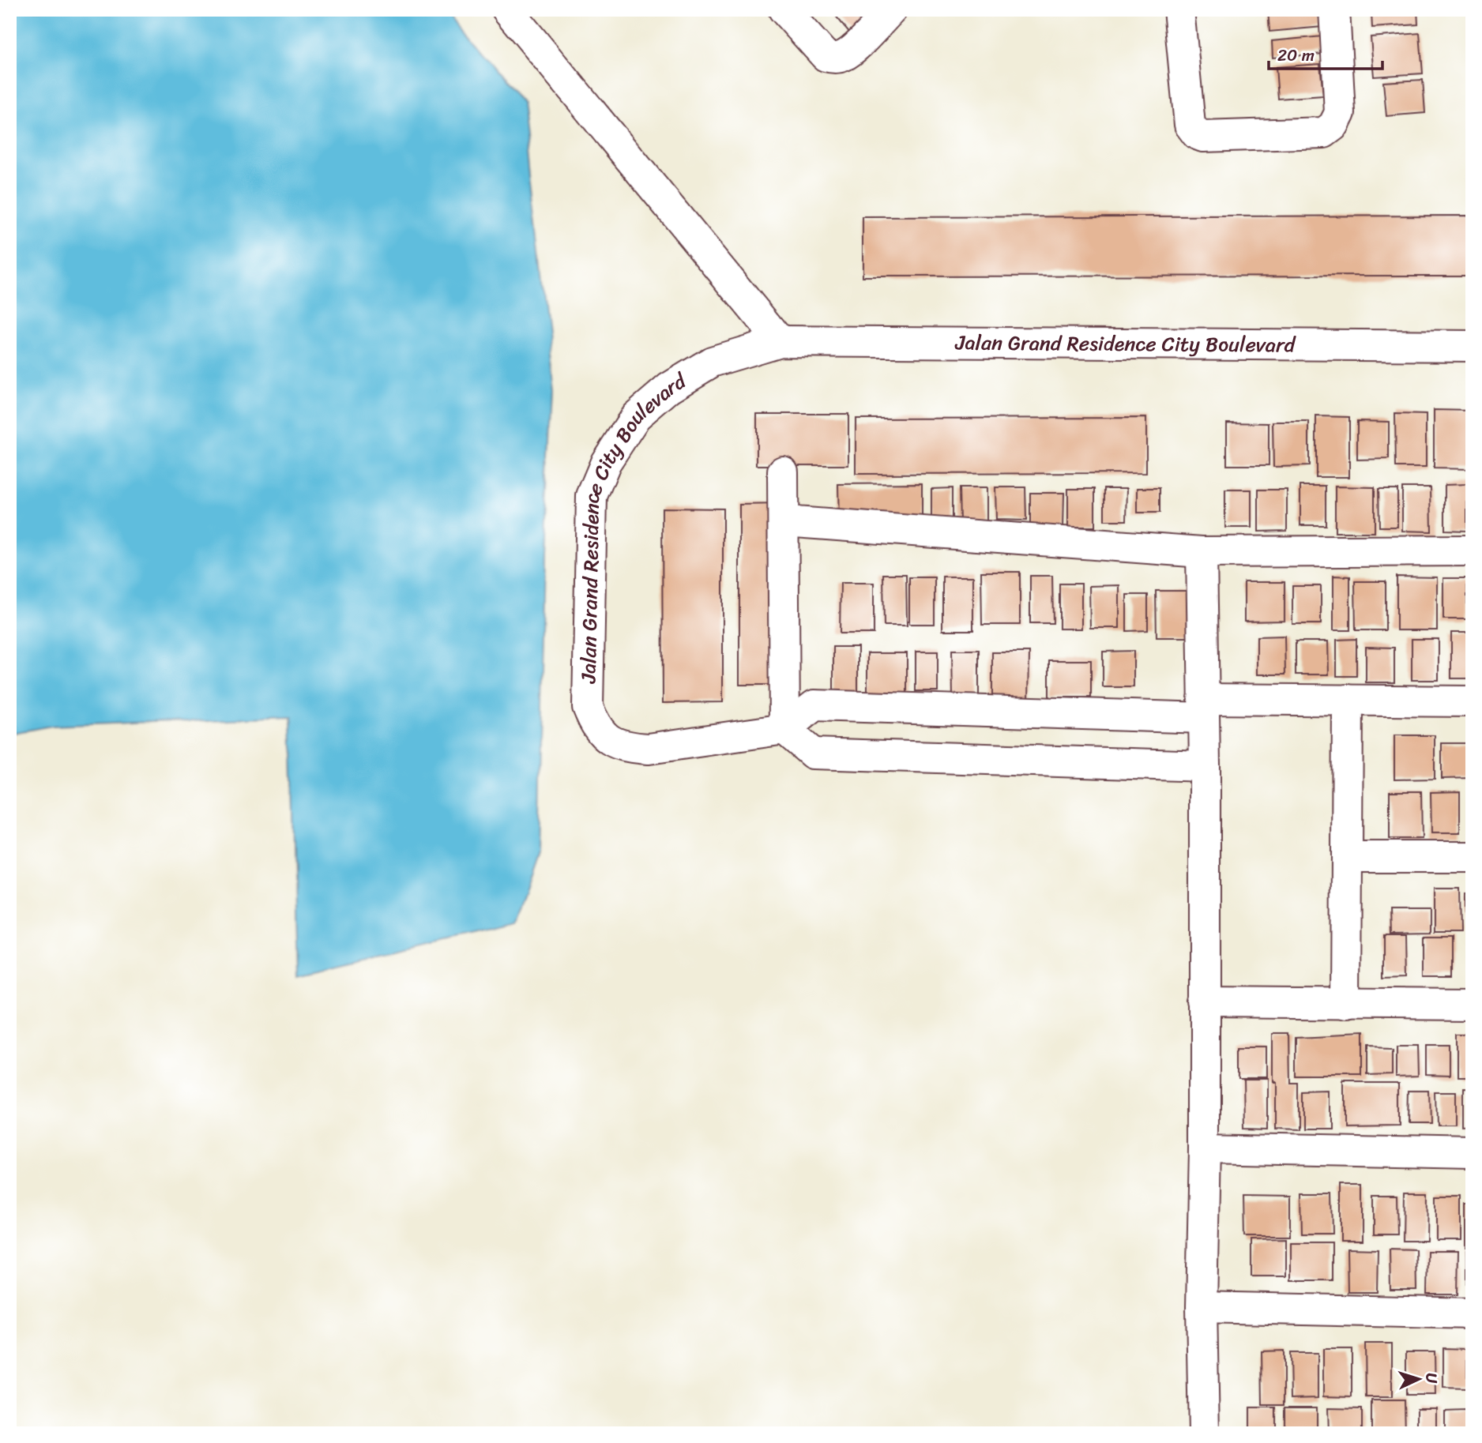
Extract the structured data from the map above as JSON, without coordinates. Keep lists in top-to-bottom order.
{
  "streets": {
    "street": ["Jalan Grand Residence City Boulevard"]
  },
  "scale_bar": "20 m",
  "north": "right"
}
